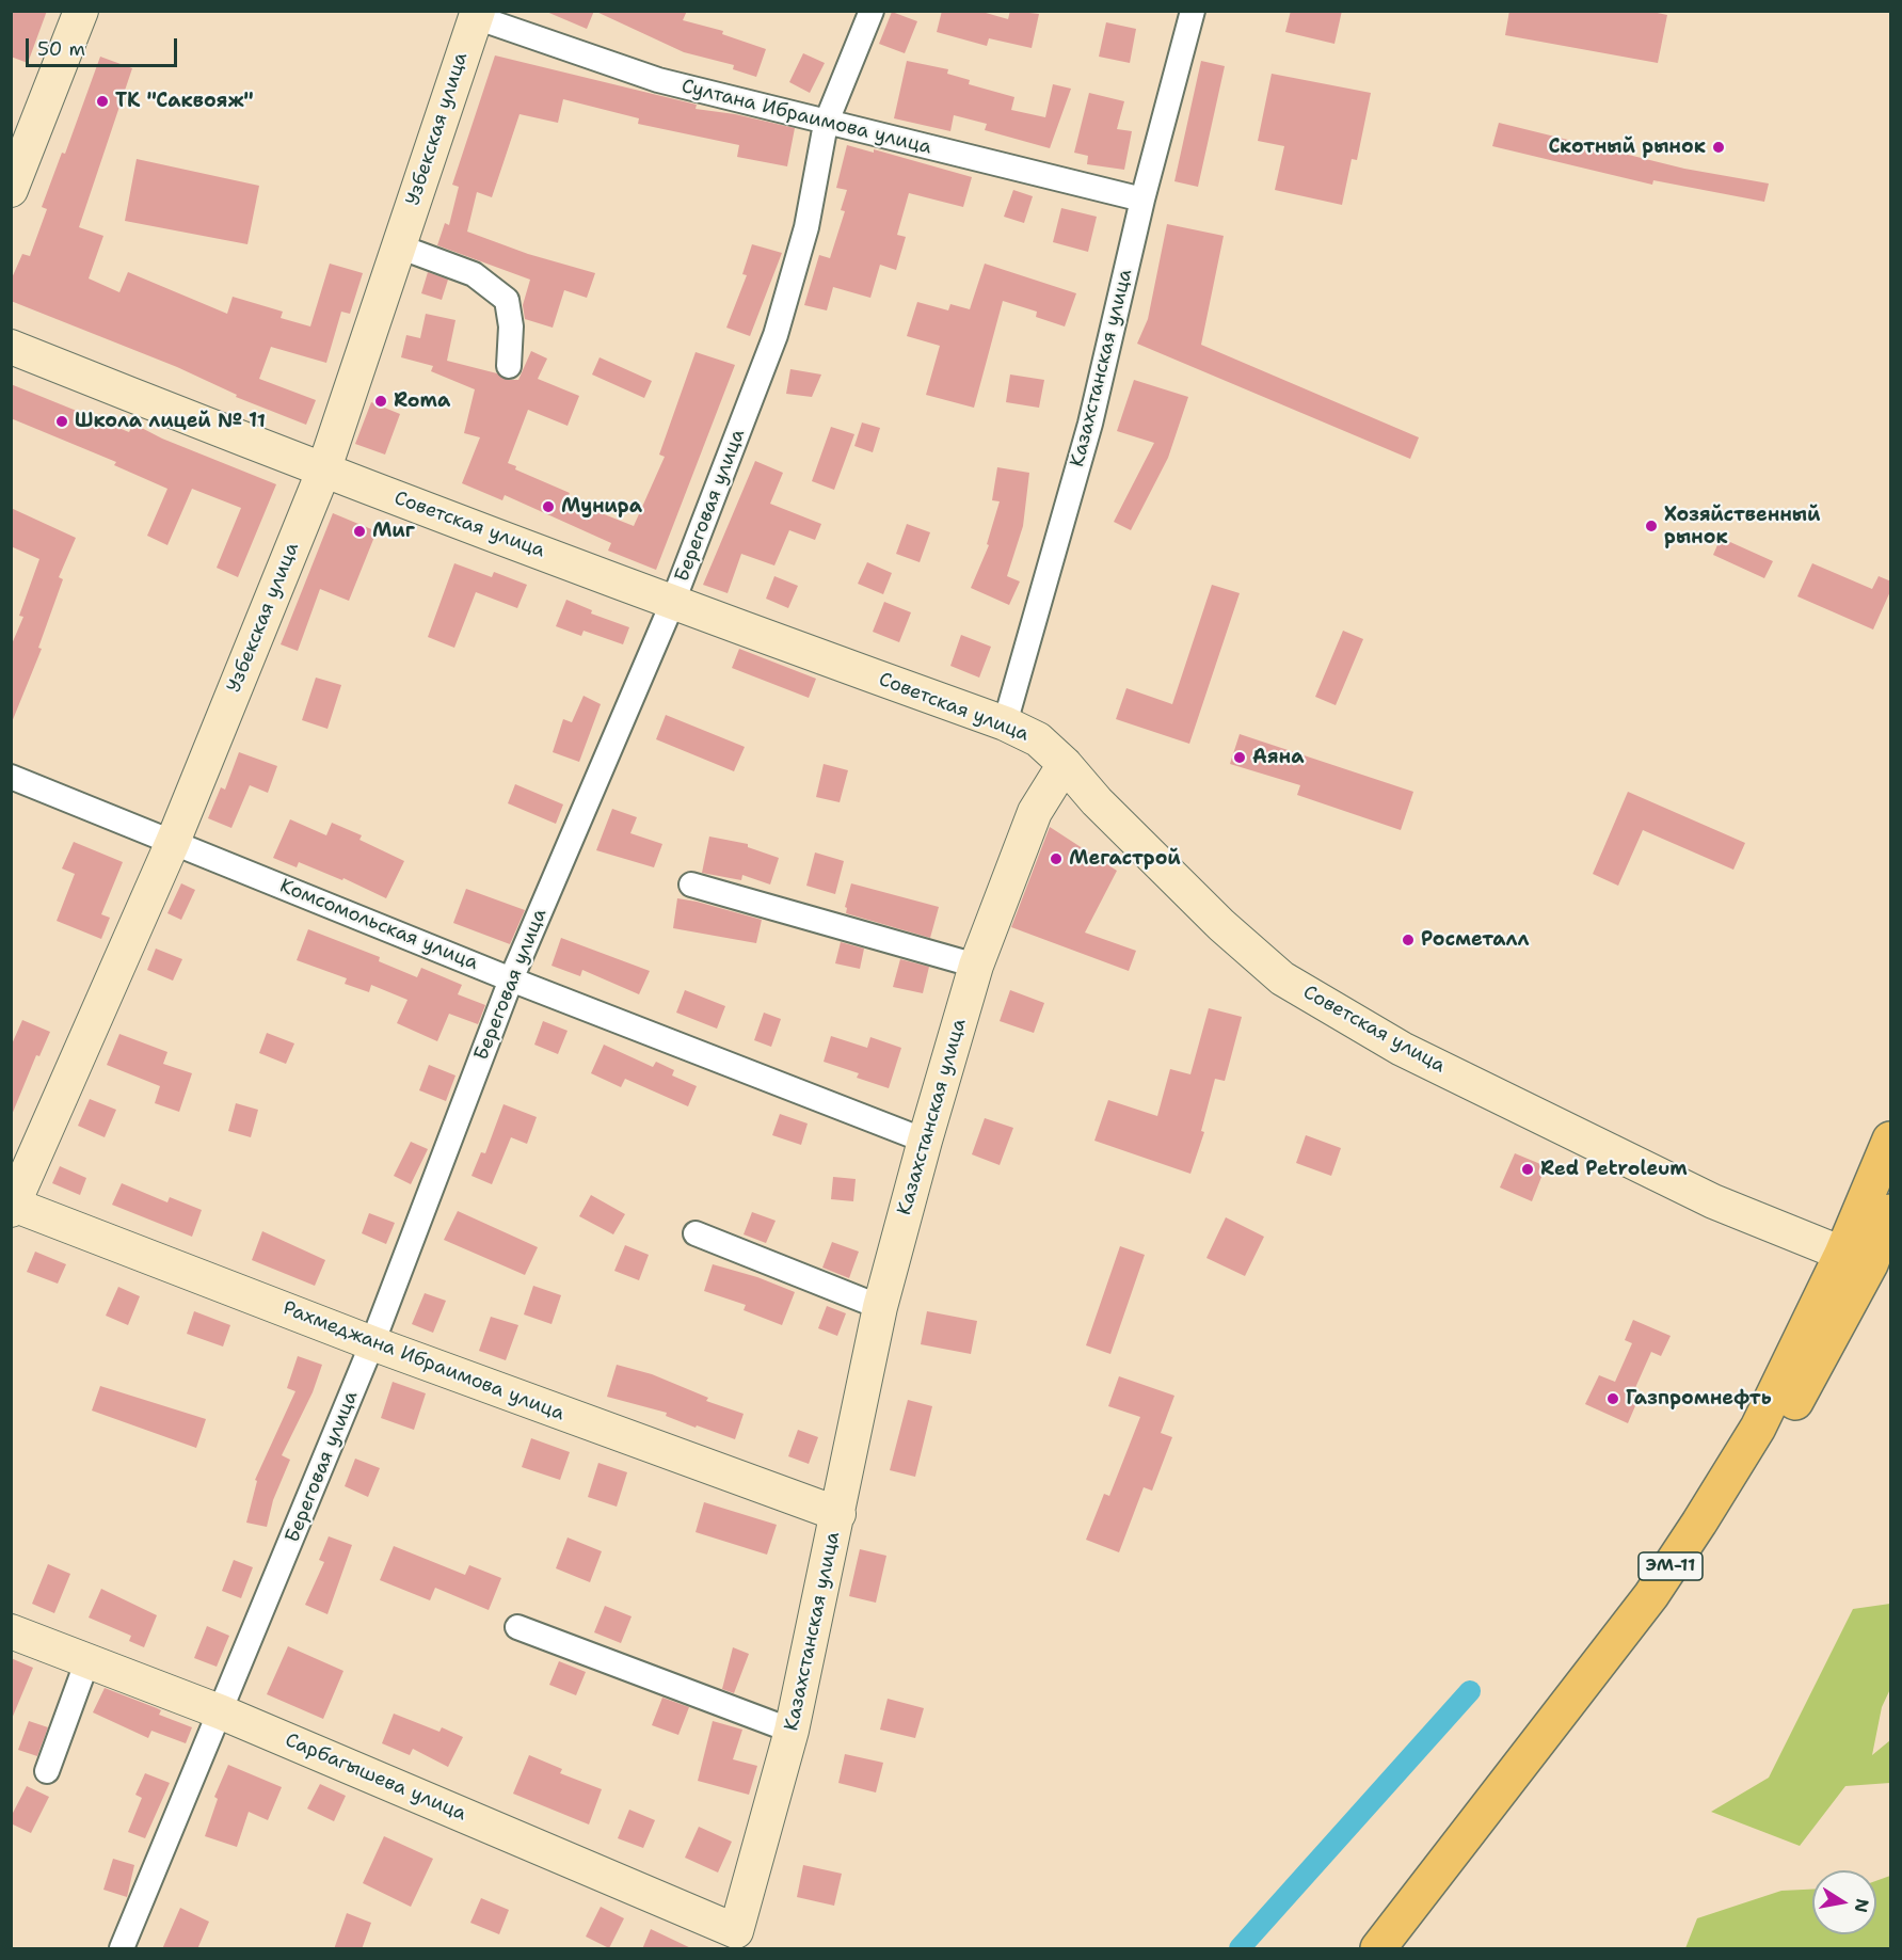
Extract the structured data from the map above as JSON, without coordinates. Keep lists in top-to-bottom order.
{
  "streets": {
    "highway": ["ЭМ-11"],
    "street": [
      "Султана Ибраимова улица",
      "Узбекская улица",
      "Казахстанская улица",
      "Береговая улица",
      "Советская улица",
      "Комсомольская улица",
      "Рахмеджана Ибраимова улица",
      "Сарбагышева улица"
    ]
  },
  "crossings": [
    ["Султана Ибраимова улица", "Узбекская улица"],
    ["Султана Ибраимова улица", "Казахстанская улица"],
    ["Султана Ибраимова улица", "Береговая улица"],
    ["Узбекская улица", "Советская улица"],
    ["Узбекская улица", "Комсомольская улица"],
    ["Узбекская улица", "Рахмеджана Ибраимова улица"],
    ["Казахстанская улица", "Советская улица"],
    ["Казахстанская улица", "Комсомольская улица"],
    ["Казахстанская улица", "Рахмеджана Ибраимова улица"],
    ["Казахстанская улица", "Сарбагышева улица"],
    ["Береговая улица", "Советская улица"],
    ["Береговая улица", "Комсомольская улица"],
    ["Береговая улица", "Рахмеджана Ибраимова улица"],
    ["Береговая улица", "Сарбагышева улица"],
    ["Советская улица", "ЭМ-11"]
  ],
  "places": [
    "ТК \"Саквояж\"",
    "Скотный рынок",
    "Roma",
    "Школа лицей № 11",
    "Мунира",
    "Хозяйственный рынок",
    "Миг",
    "Аяна",
    "Мегастрой",
    "Росметалл",
    "Red Petroleum",
    "Газпромнефть"
  ],
  "scale_bar": "50 m",
  "north": "right"
}
